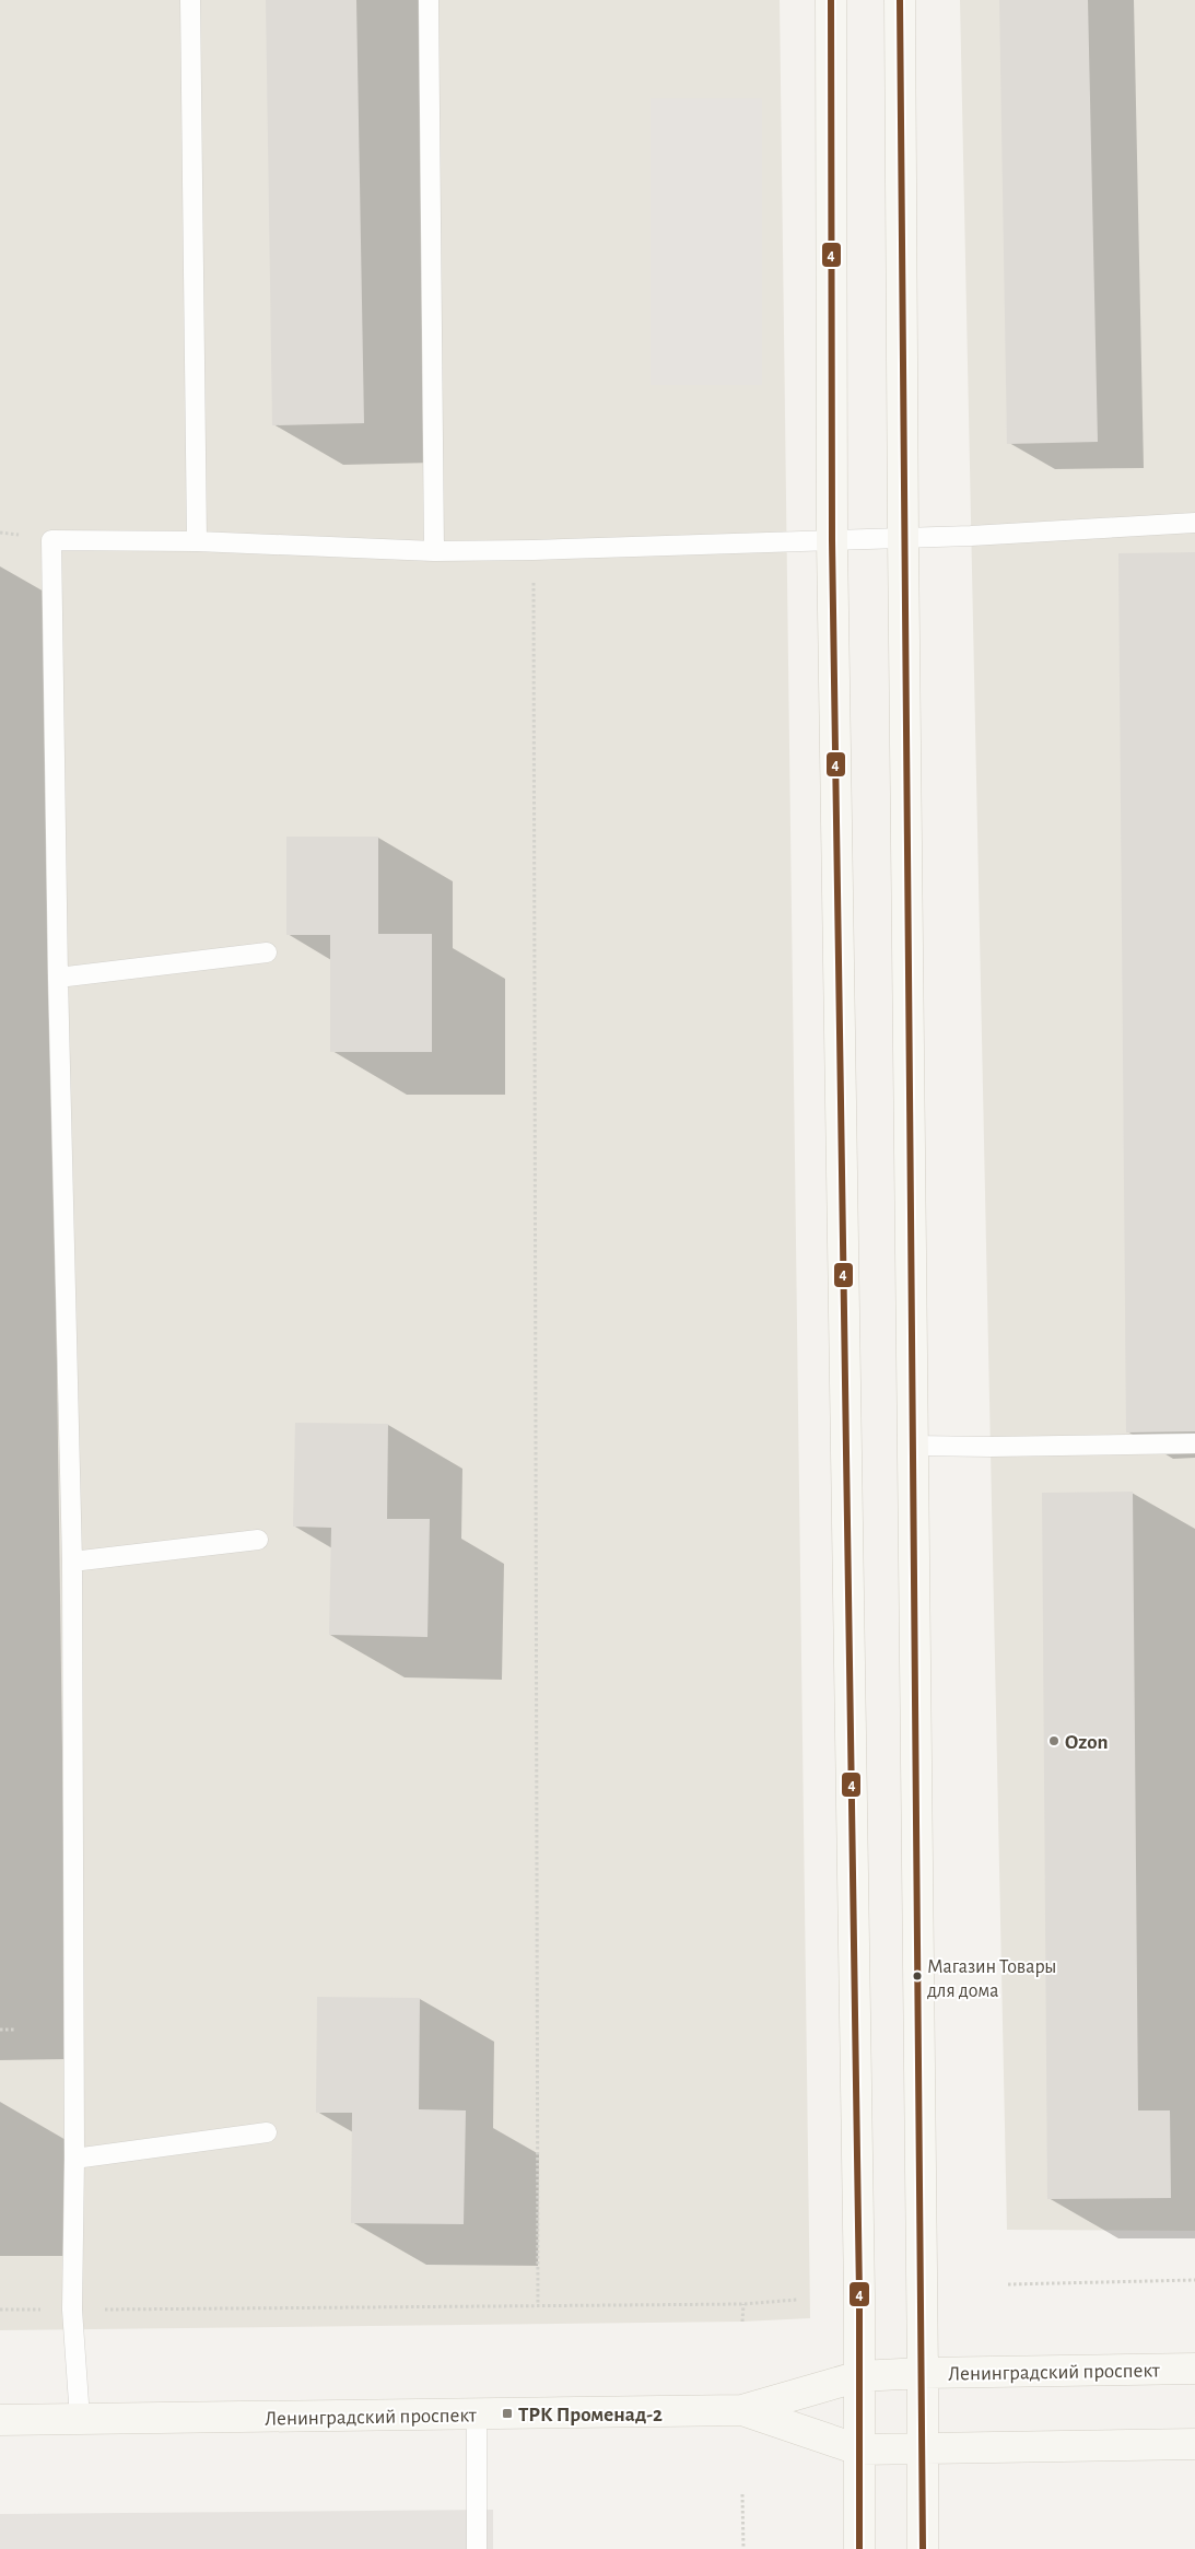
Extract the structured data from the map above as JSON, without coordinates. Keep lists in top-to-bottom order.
{
  "streets": {
    "main road": ["Ленинградский проспект"]
  },
  "places": {
    "other": ["Ozon", "Магазин Товары для дома"],
    "transit": ["ТРК Променад-2"]
  },
  "lines": ["transit line 4"]
}
